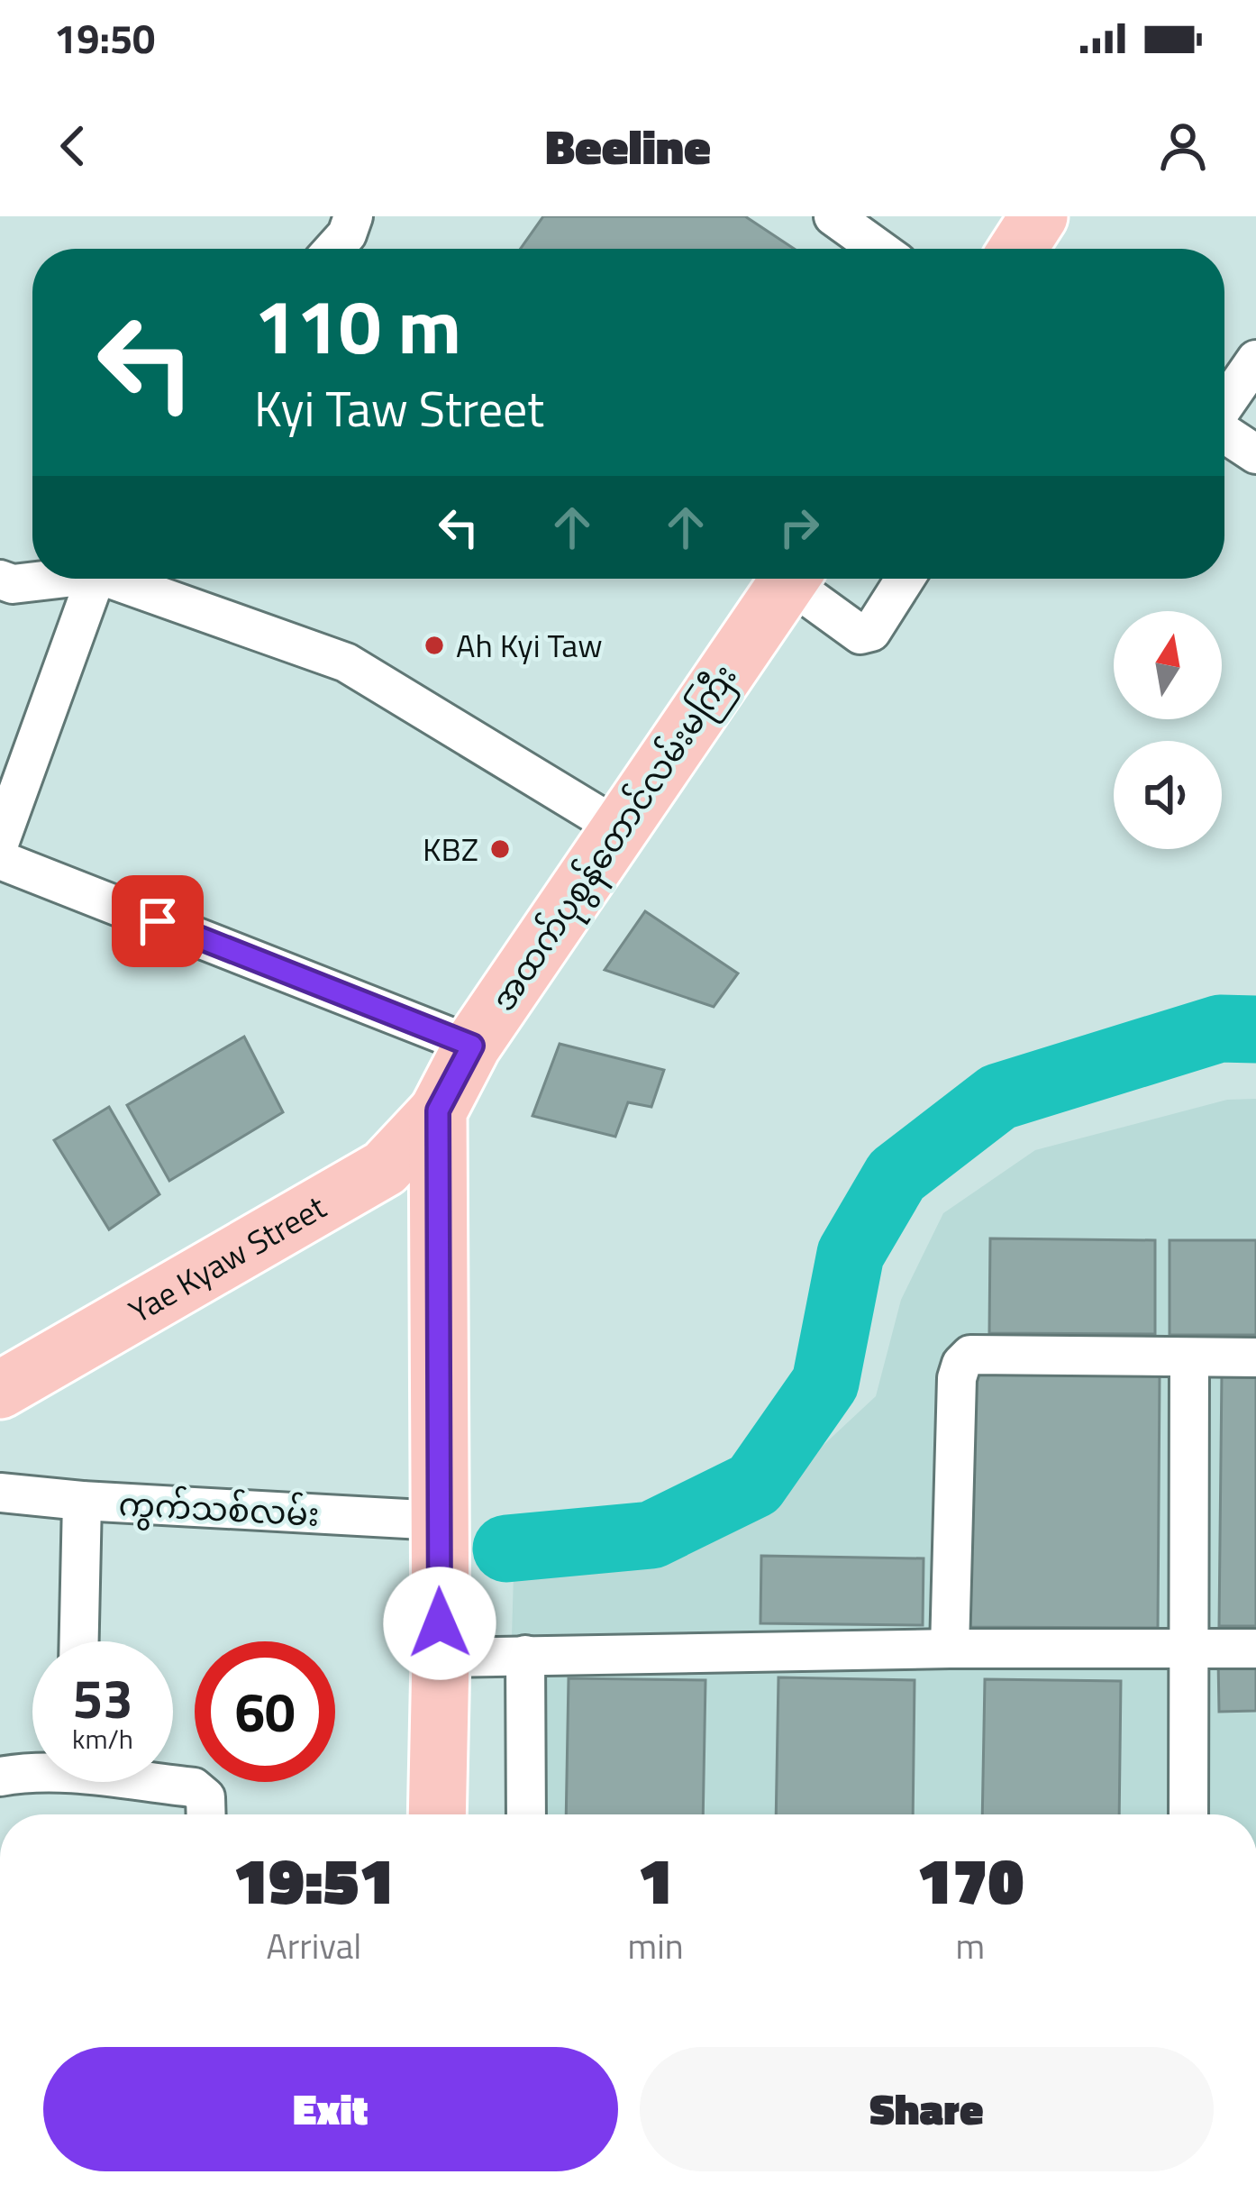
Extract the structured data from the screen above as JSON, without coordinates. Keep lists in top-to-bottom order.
{
  "streets": {
    "main road": ["အထက်ပုစွန်တောင်လမ်းမကြီး", "Yae Kyaw Street"],
    "street": ["ကွက်သစ်လမ်း"]
  },
  "crossings": [
    ["အထက်ပုစွန်တောင်လမ်းမကြီး", "Yae Kyaw Street"],
    ["အထက်ပုစွန်တောင်လမ်းမကြီး", "ကွက်သစ်လမ်း"]
  ],
  "places": ["Ah Kyi Taw", "KBZ"],
  "north": "top",
  "page": {
    "status": "19:50",
    "header": "Beeline",
    "turn": ["110 m", "Kyi Taw Street"],
    "speed": "53 km/h",
    "limit": "60",
    "eta": [
      "19:51",
      "Arrival",
      "1",
      "min",
      "170",
      "m"
    ],
    "buttons": ["Exit", "Share"]
  }
}
